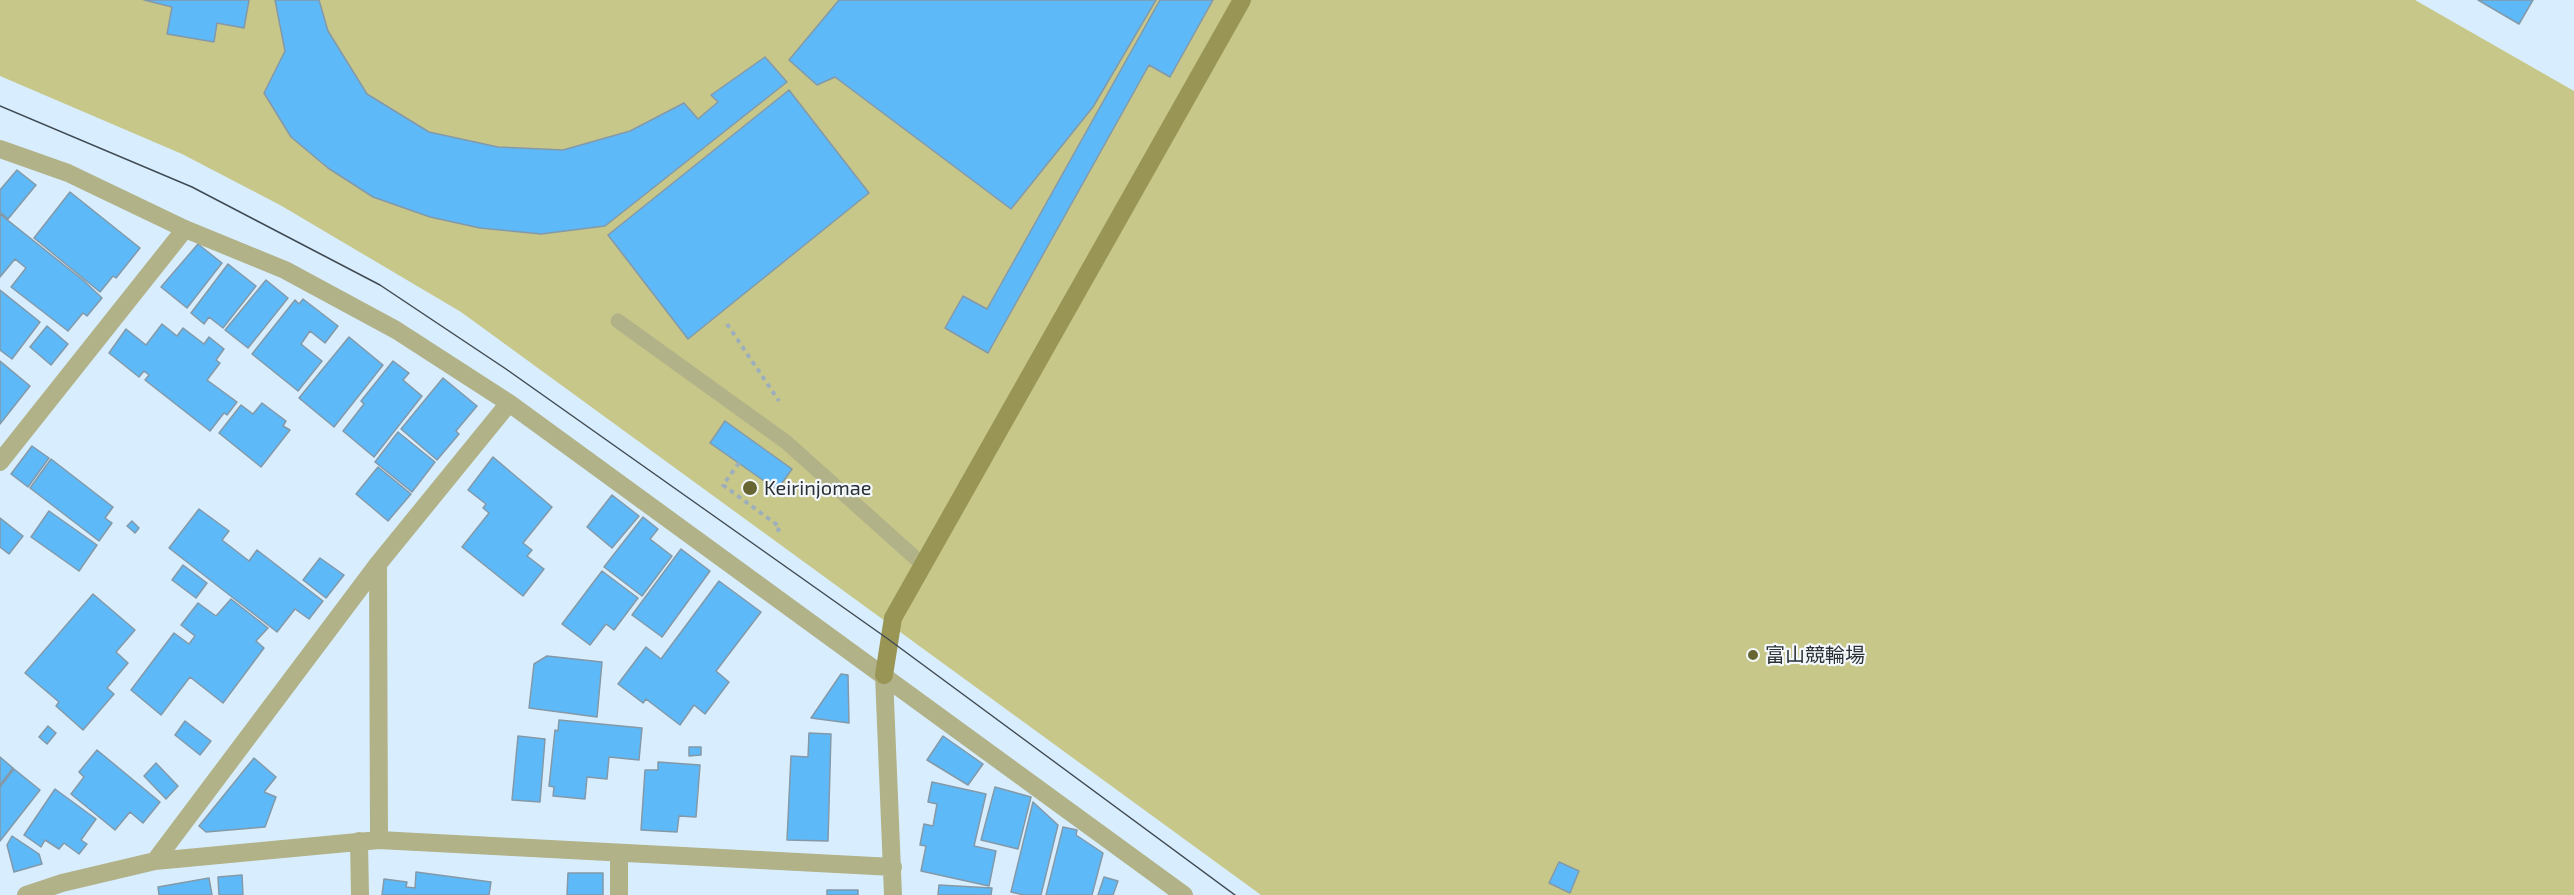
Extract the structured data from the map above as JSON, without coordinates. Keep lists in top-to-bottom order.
{
  "places": ["Keirinjomae", "富山競輪場"]
}
